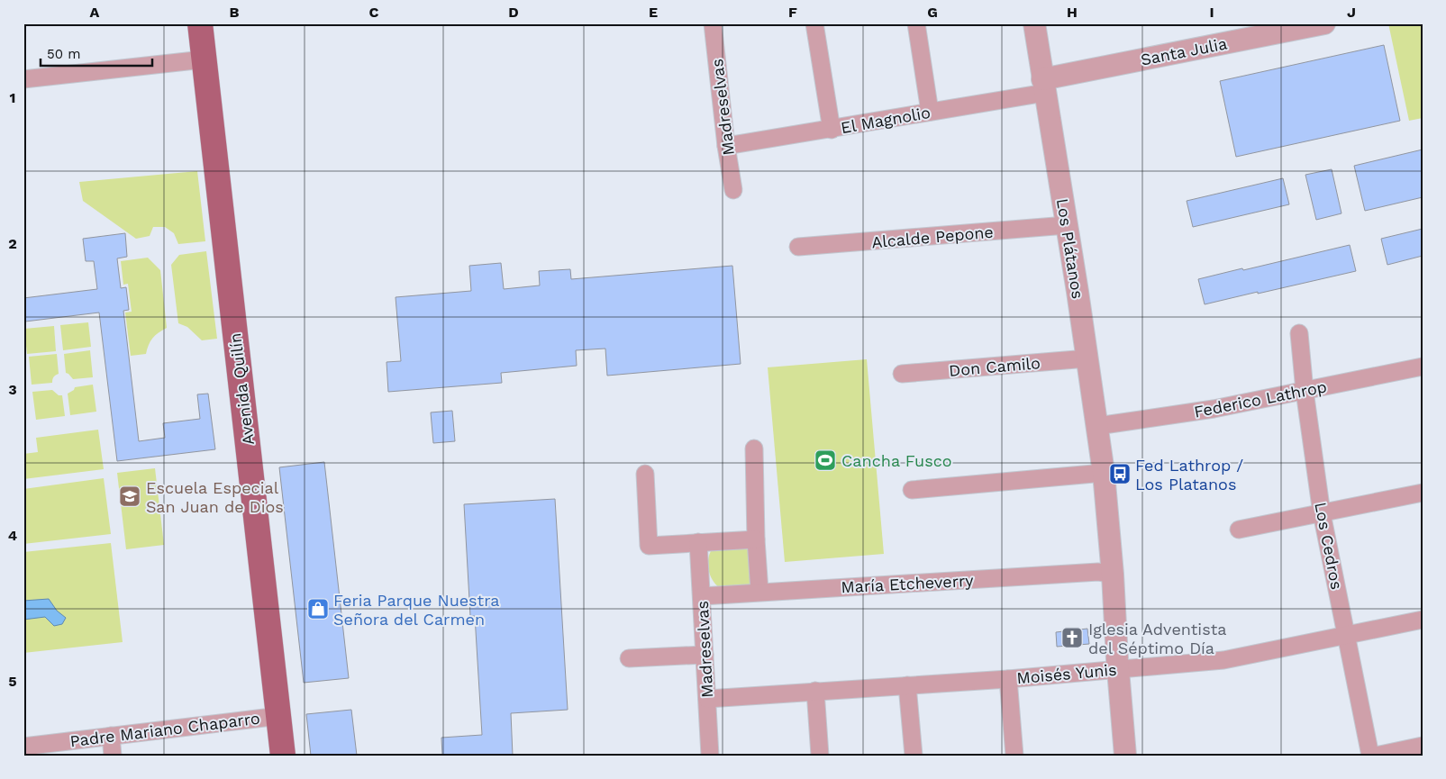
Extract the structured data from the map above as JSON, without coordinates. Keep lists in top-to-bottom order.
{
  "streets": {
    "main road": ["Avenida Quilín"],
    "street": [
      "Santa Julia",
      "Madreselvas",
      "El Magnolio",
      "Alcalde Pepone",
      "Los Plátanos",
      "Don Camilo",
      "Federico Lathrop",
      "Los Cedros",
      "María Etcheverry",
      "Moisés Yunis",
      "Padre Mariano Chaparro"
    ]
  },
  "crossings": [
    ["Santa Julia", "El Magnolio"],
    ["Santa Julia", "Los Plátanos"],
    ["Madreselvas", "El Magnolio"],
    ["Madreselvas", "María Etcheverry"],
    ["Madreselvas", "Moisés Yunis"],
    ["El Magnolio", "Los Plátanos"],
    ["Alcalde Pepone", "Los Plátanos"],
    ["Los Plátanos", "Don Camilo"],
    ["Los Plátanos", "Federico Lathrop"],
    ["Los Plátanos", "María Etcheverry"],
    ["Los Plátanos", "Moisés Yunis"],
    ["Avenida Quilín", "Padre Mariano Chaparro"],
    ["Federico Lathrop", "Los Cedros"],
    ["Los Cedros", "Moisés Yunis"]
  ],
  "places": {
    "sports": ["Cancha Fusco"],
    "bus stop": ["Fed Lathrop / Los Platanos"],
    "school or university": ["Escuela Especial San Juan de Dios"],
    "shop": ["Feria Parque Nuestra Señora del Carmen"],
    "church": ["Iglesia Adventista del Séptimo Día"]
  },
  "scale_bar": "50 m",
  "grid": {
    "columns": [
      "A",
      "B",
      "C",
      "D",
      "E",
      "F",
      "G",
      "H",
      "I",
      "J"
    ],
    "rows": [
      "1",
      "2",
      "3",
      "4",
      "5"
    ]
  }
}
